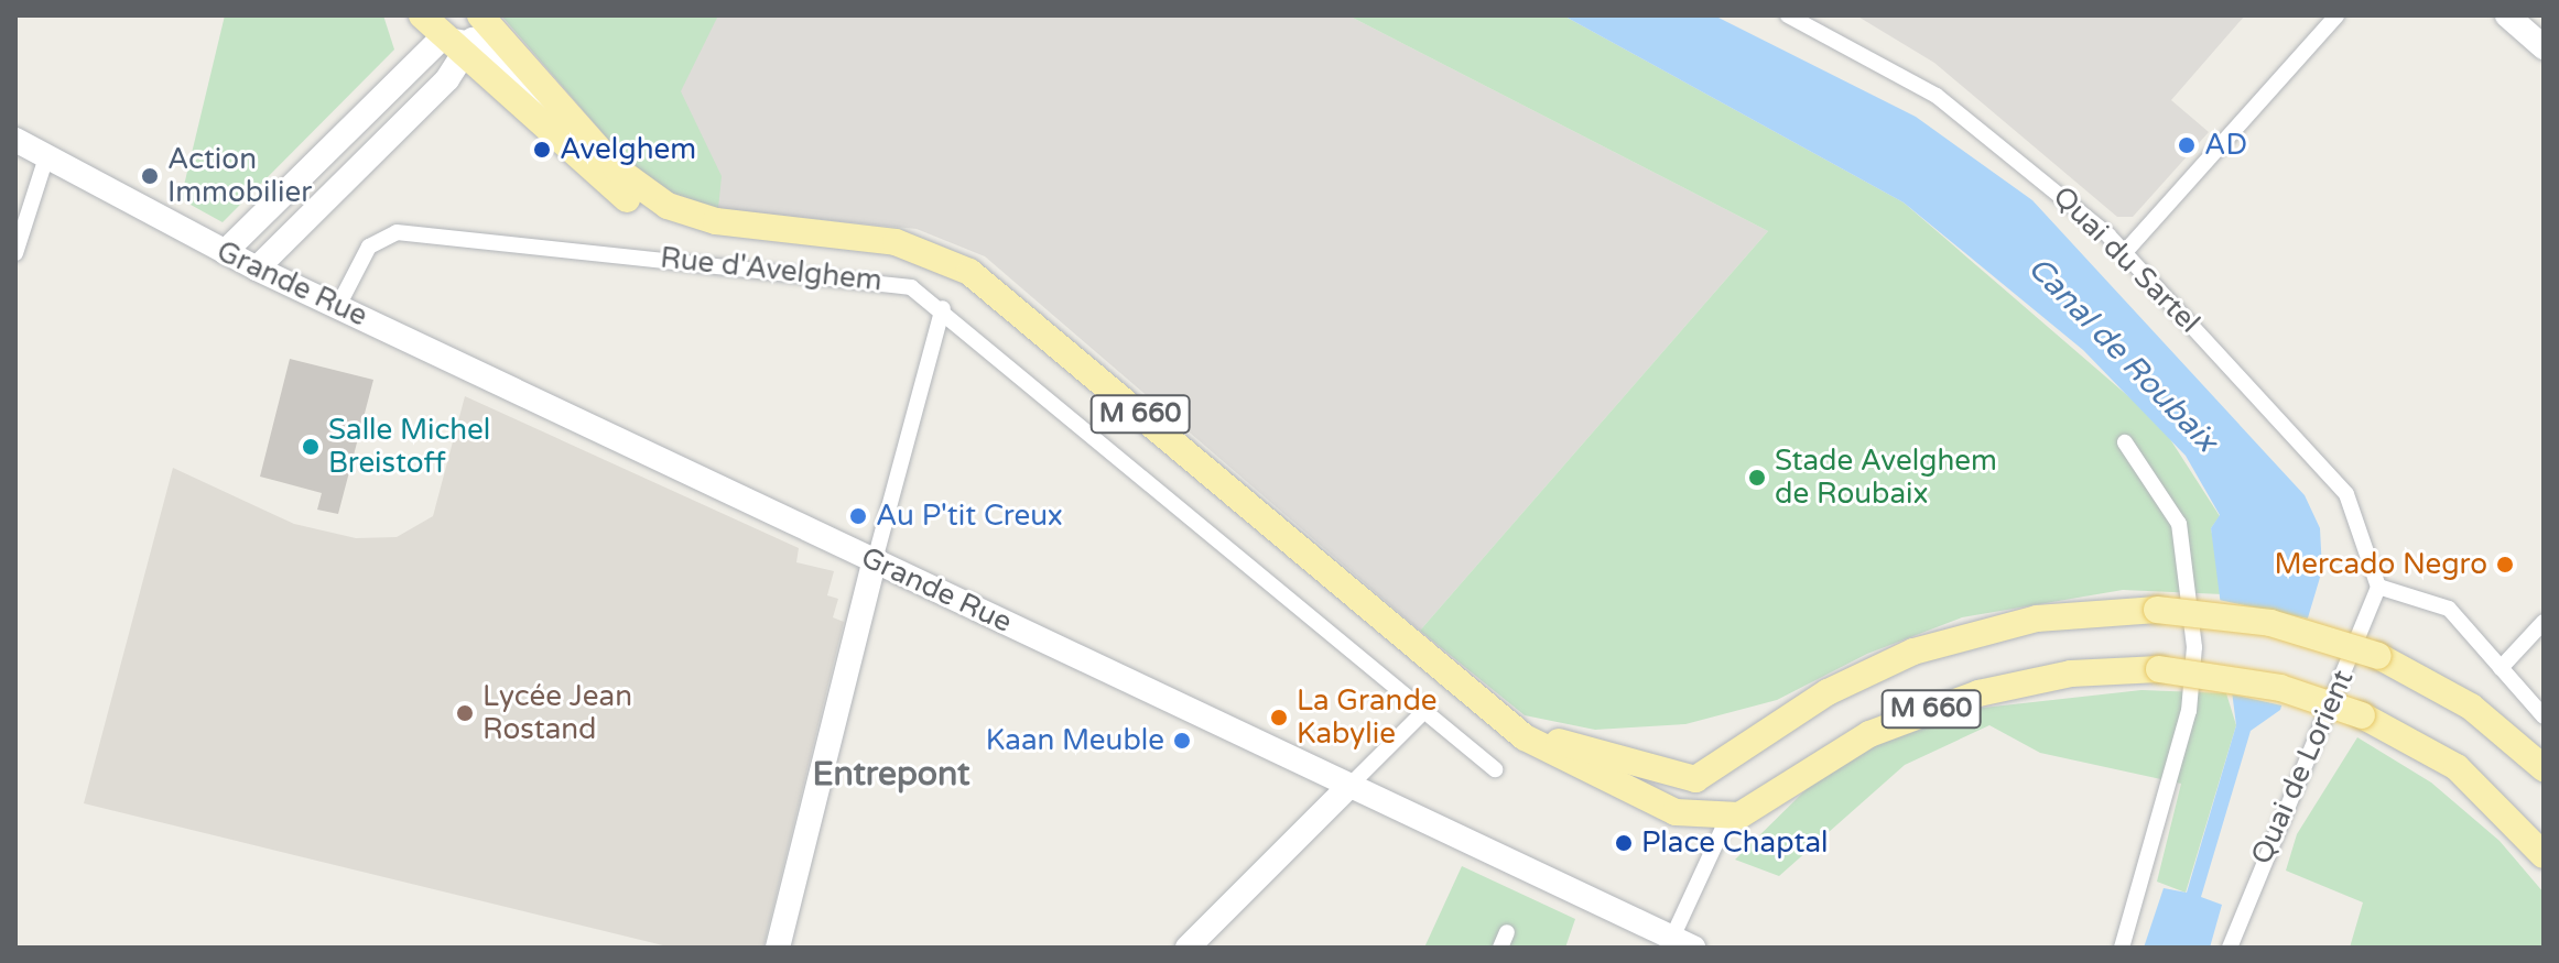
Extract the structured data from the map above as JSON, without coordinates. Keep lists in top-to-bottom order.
{
  "streets": {
    "main road": ["M 660"],
    "street": [
      "Quai du Sartel",
      "Rue d'Avelghem",
      "Grande Rue",
      "Quai de Lorient"
    ]
  },
  "crossings": [
    ["Quai du Sartel", "Quai de Lorient"],
    ["Rue d'Avelghem", "Grande Rue"]
  ],
  "districts": ["Entrepont"],
  "water": ["Canal de Roubaix"],
  "places": [
    "AD",
    "Avelghem",
    "Action Immobilier",
    "Salle Michel Breistoff",
    "Stade Avelghem de Roubaix",
    "Au P'tit Creux",
    "Mercado Negro",
    "Lycée Jean Rostand",
    "La Grande Kabylie",
    "Kaan Meuble",
    "Place Chaptal"
  ]
}
